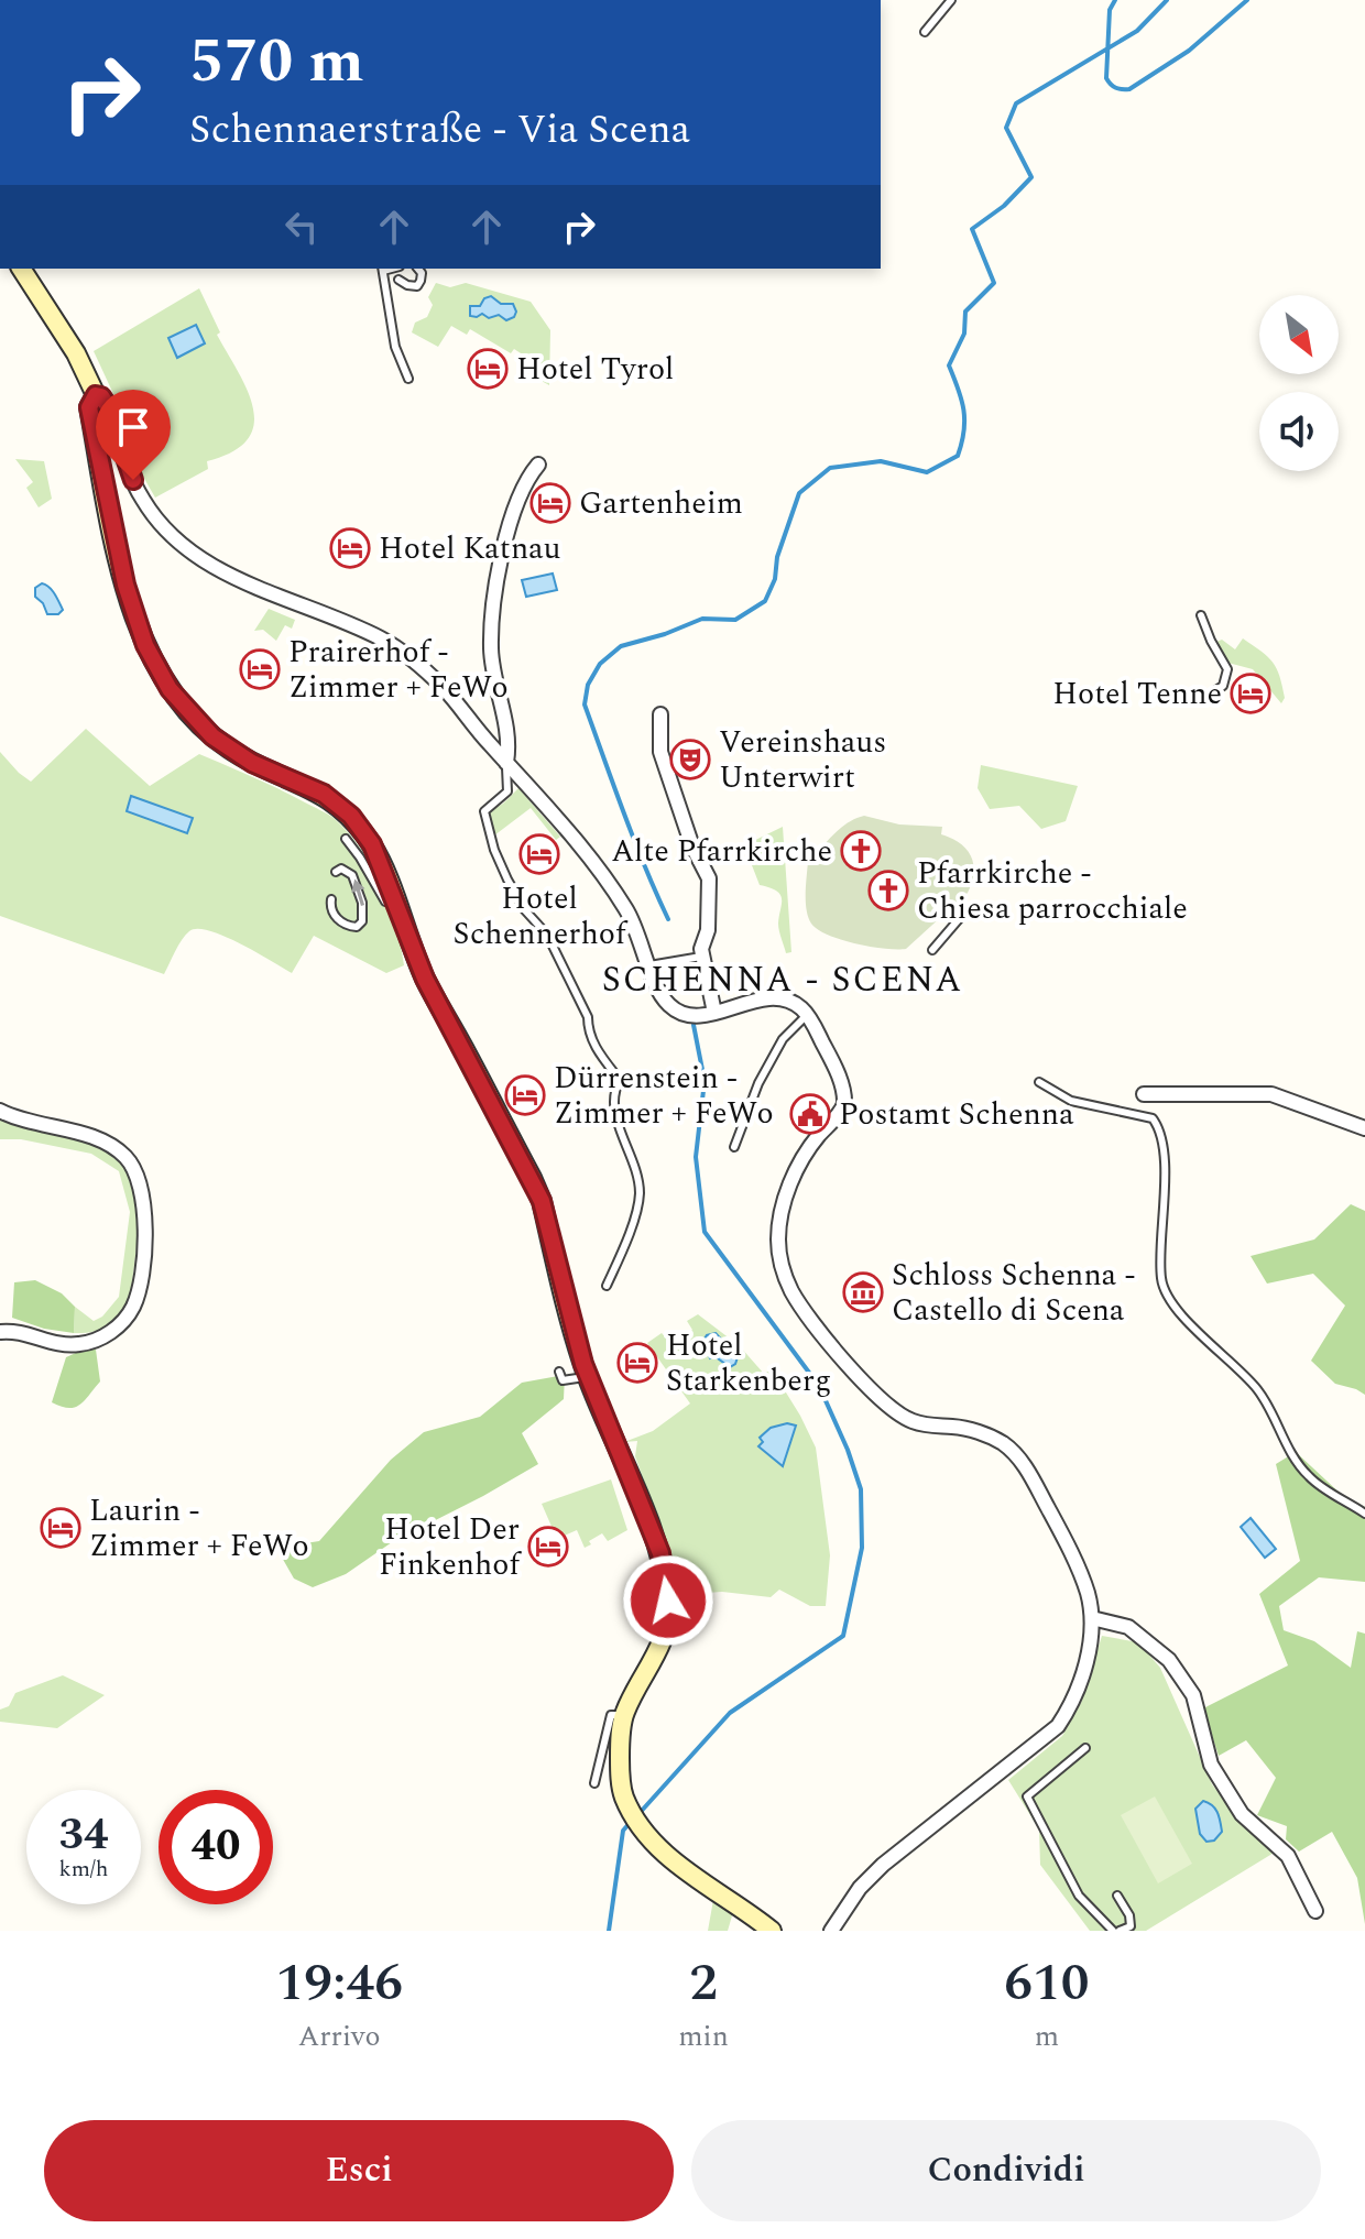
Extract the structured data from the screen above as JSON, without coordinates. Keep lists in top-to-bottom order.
{
  "districts": ["SCHENNA - SCENA"],
  "places": {
    "hotel": [
      "Hotel Tyrol",
      "Gartenheim",
      "Hotel Katnau",
      "Prairerhof - Zimmer + FeWo",
      "Hotel Tenne",
      "Hotel Schennerhof",
      "Dürrenstein - Zimmer + FeWo",
      "Hotel Starkenberg",
      "Laurin - Zimmer + FeWo",
      "Hotel Der Finkenhof"
    ],
    "theatre": ["Vereinshaus Unterwirt"],
    "church": ["Alte Pfarrkirche", "Pfarrkirche - Chiesa parrocchiale"],
    "public building": ["Postamt Schenna"],
    "museum": ["Schloss Schenna - Castello di Scena"]
  },
  "north": "bottom right",
  "page": {
    "turn": ["570 m", "Schennaerstraße - Via Scena"],
    "speed": "34 km/h",
    "limit": "40",
    "eta": [
      "19:46",
      "Arrivo",
      "2",
      "min",
      "610",
      "m"
    ],
    "buttons": ["Esci", "Condividi"]
  }
}
